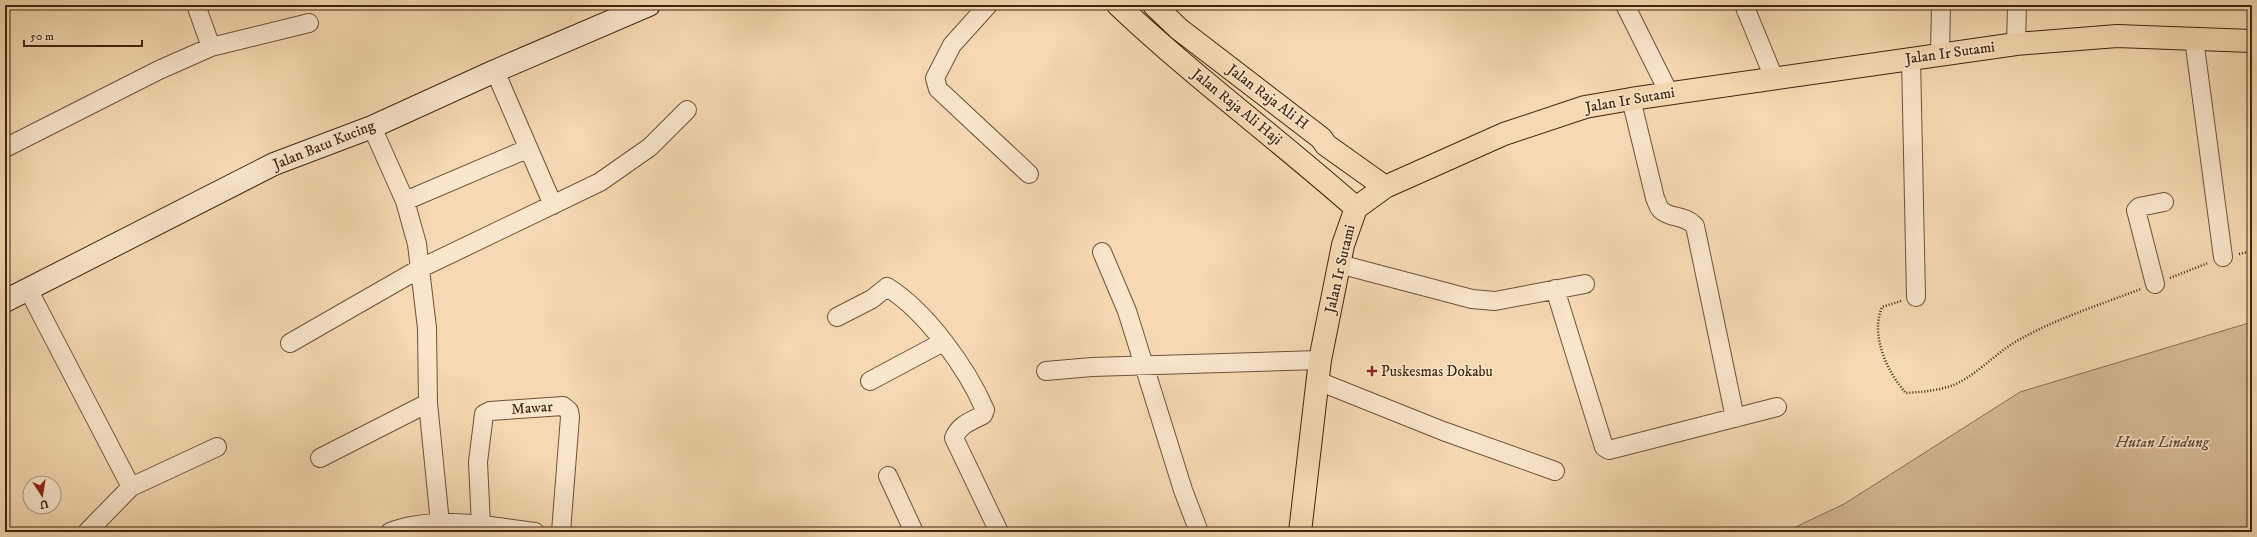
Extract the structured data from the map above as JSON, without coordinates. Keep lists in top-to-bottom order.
{
  "streets": {
    "main road": ["Jalan Ir Sutami", "Jalan Raja Ali H", "Jalan Raja Ali Haji"],
    "street": ["Jalan Batu Kucing", "Mawar"]
  },
  "crossings": [
    ["Jalan Ir Sutami", "Jalan Raja Ali H"],
    ["Jalan Ir Sutami", "Jalan Raja Ali Haji"]
  ],
  "parks": ["Hutan Lindung"],
  "places": {
    "health": ["Puskesmas Dokabu"]
  },
  "scale_bar": "50 m",
  "north": "bottom"
}
